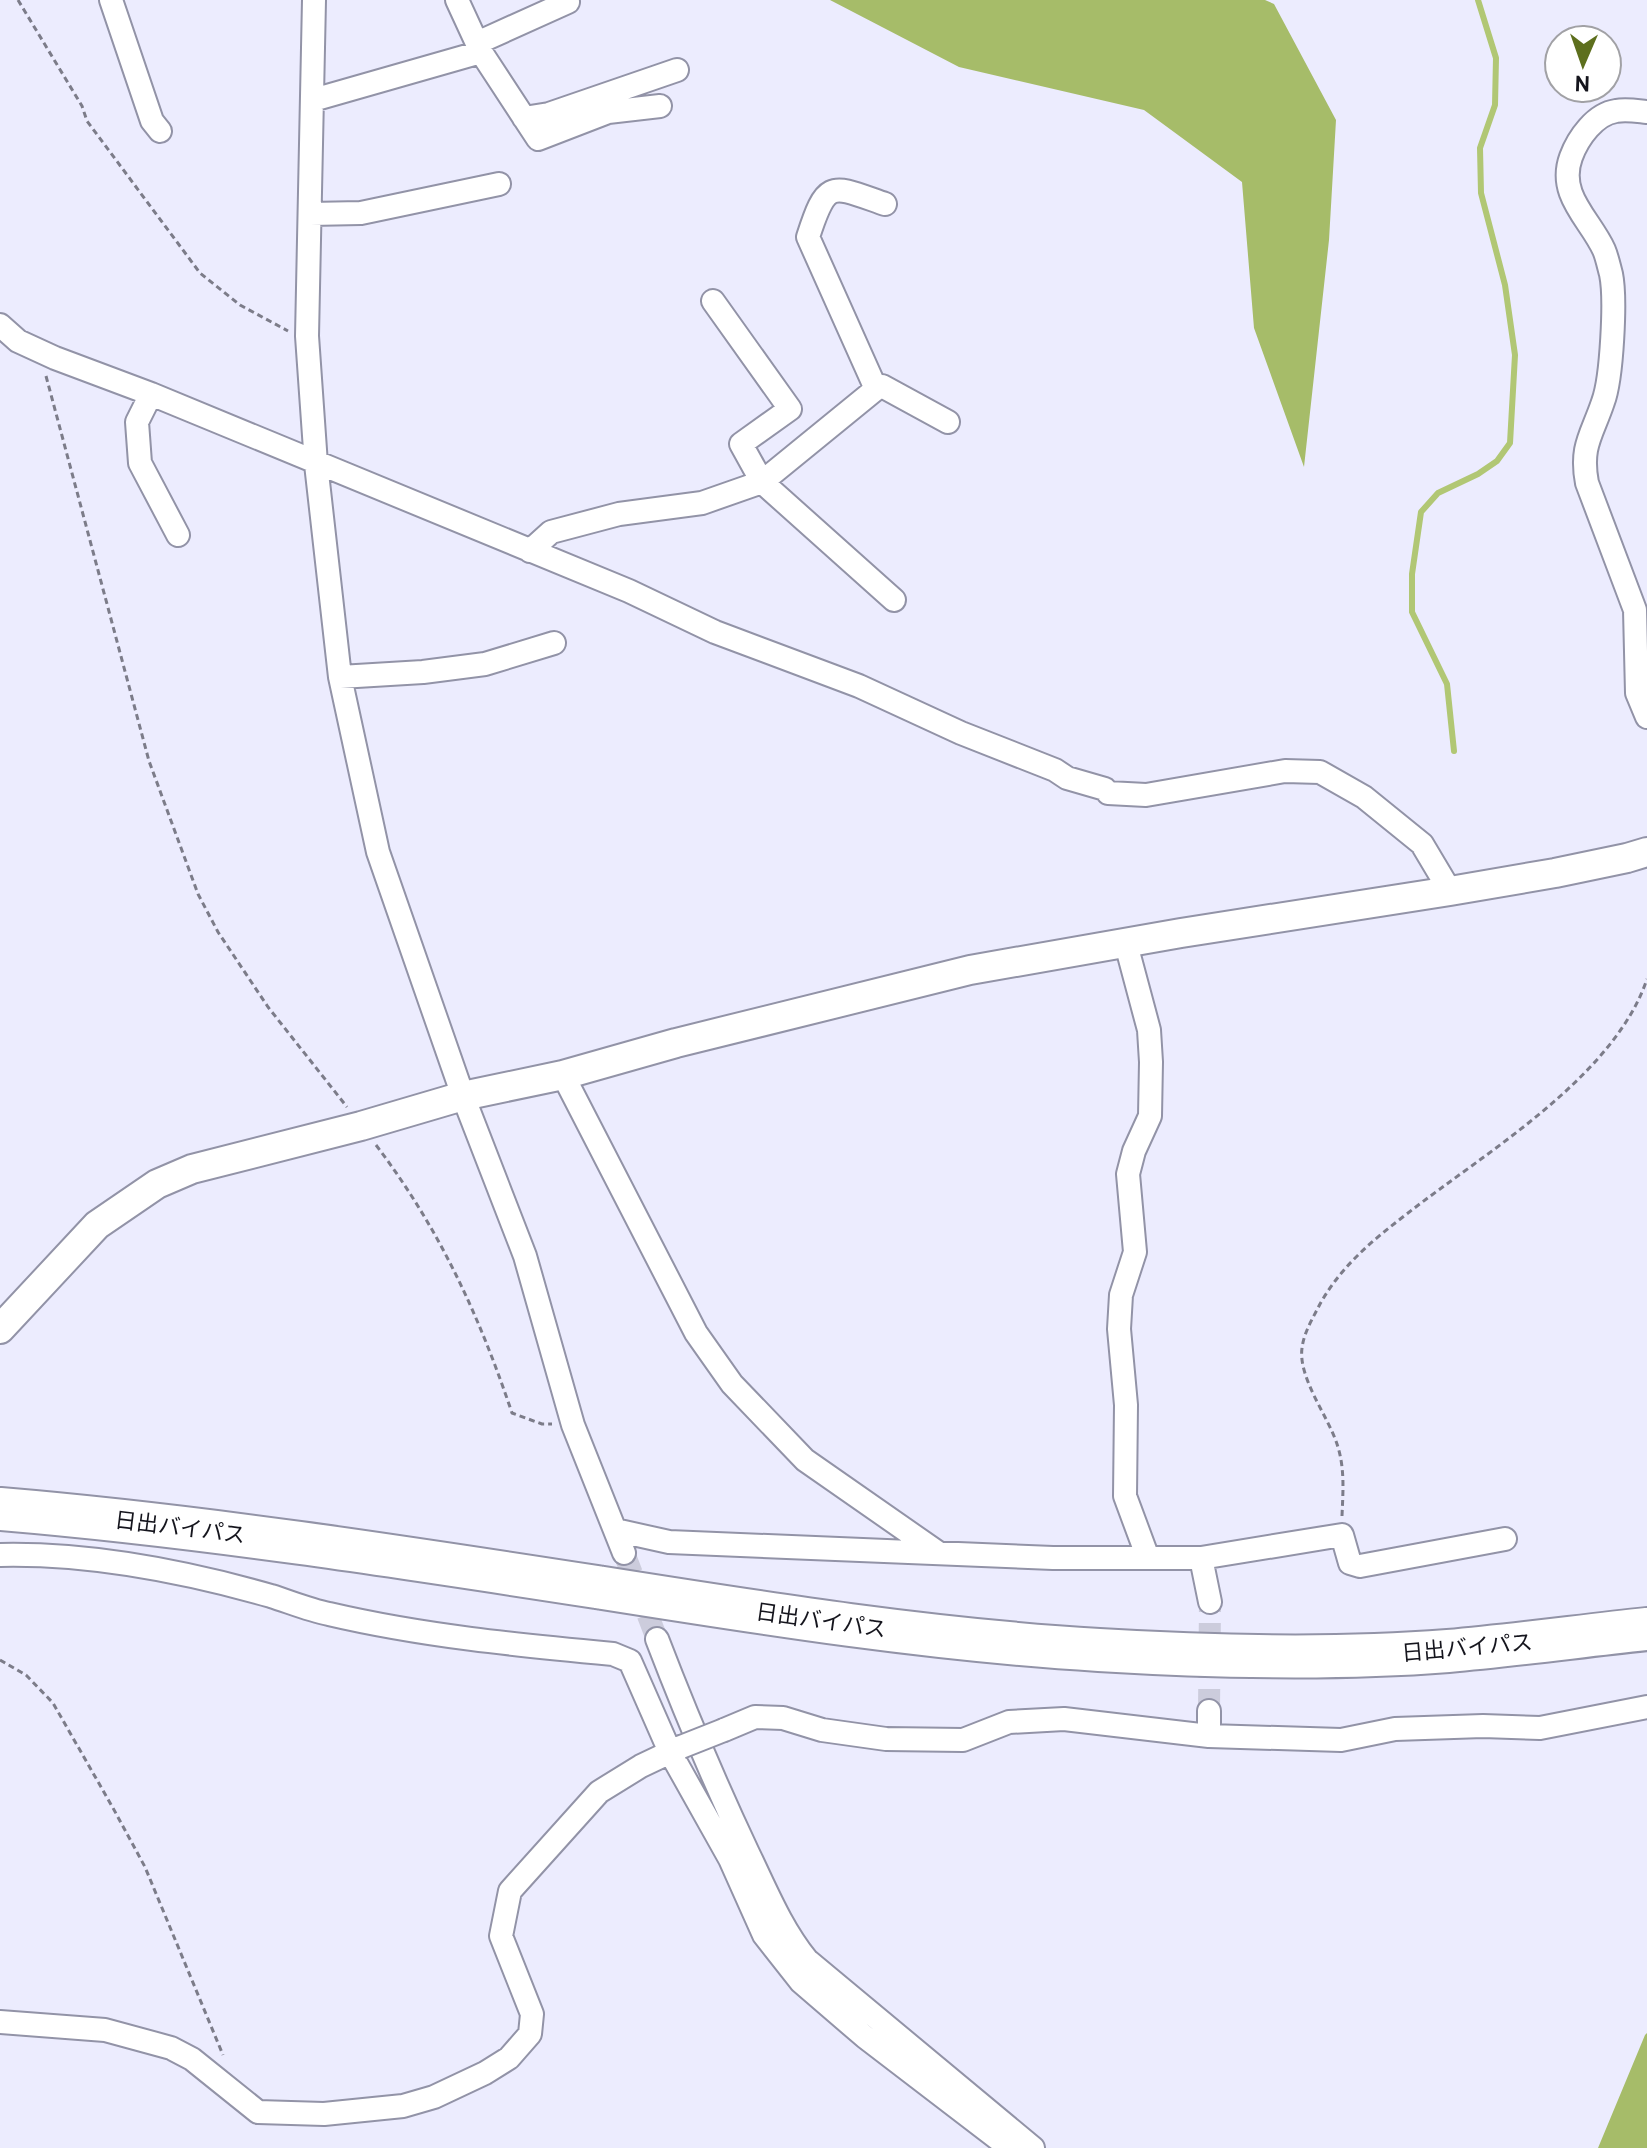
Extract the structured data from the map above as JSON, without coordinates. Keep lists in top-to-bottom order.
{
  "streets": {
    "highway": ["日出バイパス"]
  },
  "north": "bottom"
}
